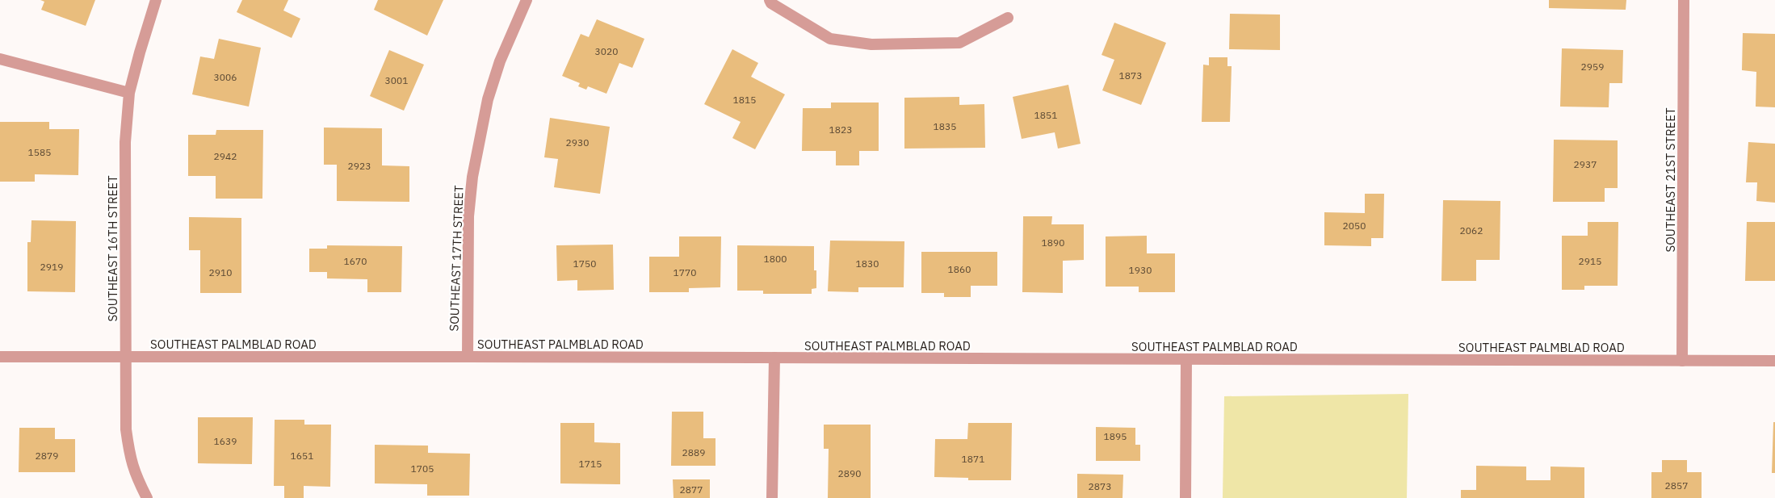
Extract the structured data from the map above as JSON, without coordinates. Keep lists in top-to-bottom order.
{
  "streets": {
    "street": [
      "SOUTHEAST 21ST STREET",
      "SOUTHEAST 16TH STREET",
      "SOUTHEAST 17TH STREET",
      "SOUTHEAST PALMBLAD ROAD"
    ]
  },
  "crossings": [
    ["SOUTHEAST 21ST STREET", "SOUTHEAST PALMBLAD ROAD"],
    ["SOUTHEAST 16TH STREET", "SOUTHEAST PALMBLAD ROAD"],
    ["SOUTHEAST 17TH STREET", "SOUTHEAST PALMBLAD ROAD"]
  ],
  "house_numbers": [
    "3020",
    "2959",
    "1873",
    "3006",
    "3001",
    "1815",
    "1851",
    "1835",
    "1823",
    "2930",
    "1585",
    "2942",
    "2937",
    "2923",
    "2050",
    "2062",
    "1890",
    "1800",
    "1670",
    "2915",
    "1750",
    "1830",
    "2919",
    "1860",
    "1930",
    "2910",
    "1770",
    "1895",
    "1639",
    "2889",
    "2879",
    "1651",
    "1871",
    "1715",
    "1705",
    "2890",
    "2857",
    "2873",
    "2877"
  ]
}
